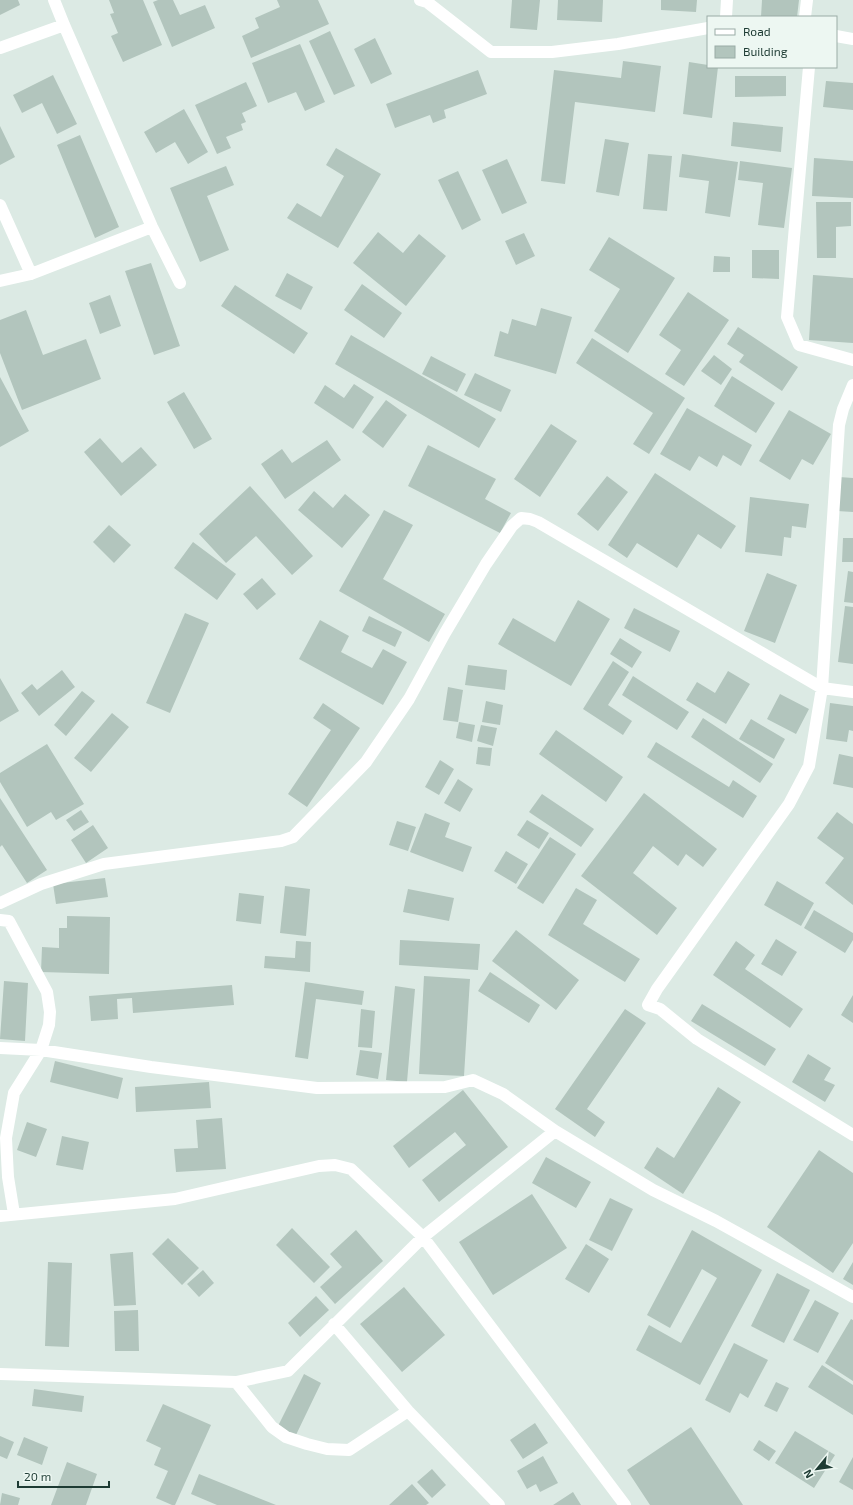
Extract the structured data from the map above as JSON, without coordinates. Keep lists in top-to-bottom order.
{
  "legend": ["Road", "Building"],
  "scale_bar": "20 m",
  "north": "bottom left"
}
